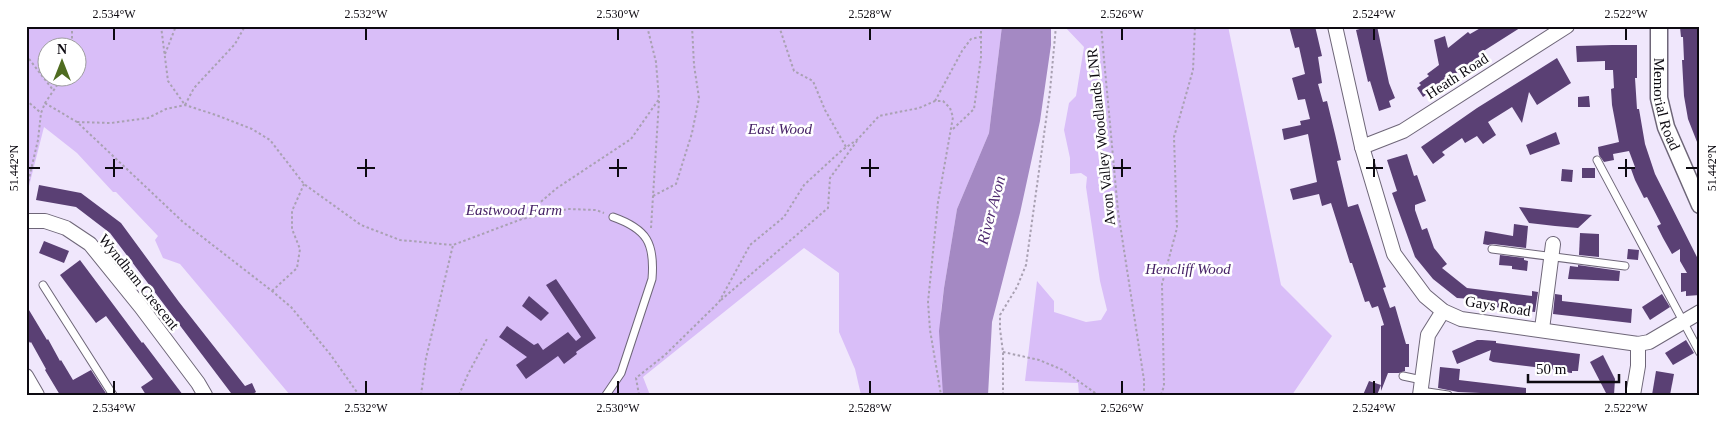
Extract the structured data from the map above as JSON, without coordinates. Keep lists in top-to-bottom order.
{
  "streets": {
    "street": [
      "Heath Road",
      "Memorial Road",
      "Wyndham Crescent",
      "Gays Road"
    ],
    "path": ["Avon Valley Woodlands LNR"]
  },
  "crossings": [
    ["Heath Road", "Gays Road"]
  ],
  "water": ["River Avon"],
  "parks": ["East Wood", "Eastwood Farm", "Hencliff Wood"],
  "scale_bar": "50 m",
  "north": "top",
  "coordinates": [
    "2.534°W",
    "2.532°W",
    "2.530°W",
    "2.528°W",
    "2.526°W",
    "2.524°W",
    "2.522°W",
    "51.442°N"
  ]
}
